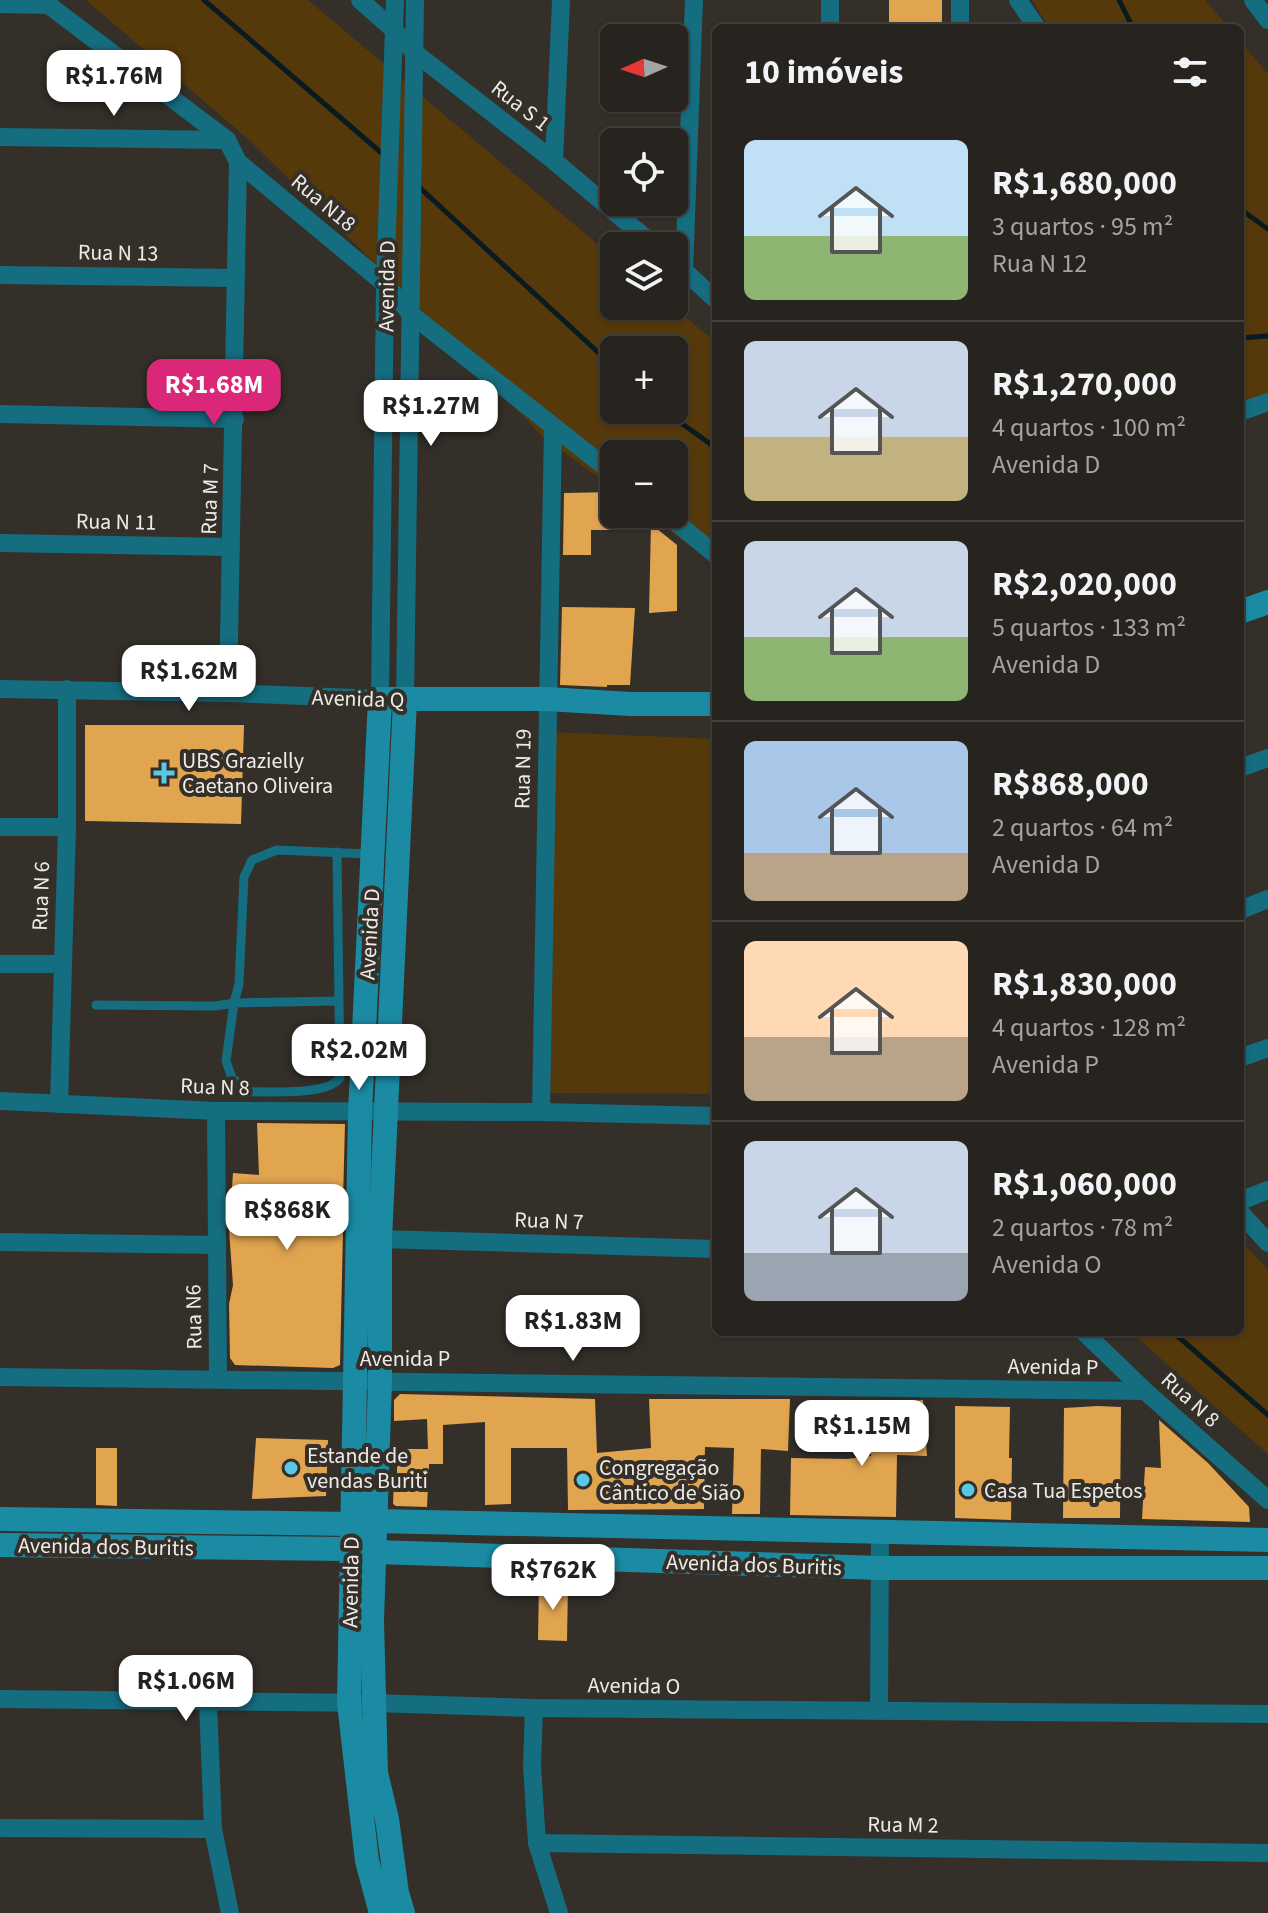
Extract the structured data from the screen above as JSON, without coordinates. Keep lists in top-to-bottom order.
{
  "streets": {
    "street": [
      "Rua S 1",
      "Rua N18",
      "Rua N 13",
      "Avenida D",
      "Rua M 7",
      "Rua N 11",
      "Avenida Q",
      "Rua N 19",
      "Rua N 6",
      "Rua N 8",
      "Rua N 7",
      "Rua N6",
      "Avenida P",
      "Avenida dos Buritis",
      "Avenida O",
      "Rua M 2"
    ]
  },
  "crossings": [
    ["Rua S 1", "Avenida D"],
    ["Rua N18", "Avenida D"],
    ["Rua N18", "Rua M 7"],
    ["Rua N18", "Rua N 19"],
    ["Rua N 13", "Rua M 7"],
    ["Avenida D", "Avenida Q"],
    ["Avenida D", "Rua N 8"],
    ["Avenida D", "Rua N 7"],
    ["Avenida D", "Avenida P"],
    ["Avenida D", "Avenida dos Buritis"],
    ["Avenida D", "Avenida O"],
    ["Rua M 7", "Rua N 11"],
    ["Rua M 7", "Avenida Q"],
    ["Avenida Q", "Rua N 19"],
    ["Avenida Q", "Rua N 6"],
    ["Rua N 19", "Rua N 8"],
    ["Rua N 6", "Rua N 8"],
    ["Rua N 8", "Rua N6"],
    ["Rua N 8", "Avenida P"],
    ["Rua N6", "Avenida P"]
  ],
  "places": {
    "health": ["UBS Grazielly Caetano Oliveira"],
    "other": ["Estande de vendas Buriti", "Congregação Cântico de Sião", "Casa Tua Espetos"]
  },
  "north": "left",
  "page": {
    "map_buttons": ["+", "−"],
    "heading": "10 imóveis",
    "price": [
      "R$1.76M",
      "R$1.68M",
      "R$1.27M",
      "R$1.62M",
      "R$2.02M",
      "R$868K",
      "R$1.83M",
      "R$1.15M",
      "R$762K",
      "R$1.06M"
    ],
    "list": [
      {
        "name": "R$1,680,000",
        "note": "3 quartos · 95 m² · Rua N 12"
      },
      {
        "name": "R$1,270,000",
        "note": "4 quartos · 100 m² · Avenida D"
      },
      {
        "name": "R$2,020,000",
        "note": "5 quartos · 133 m² · Avenida D"
      },
      {
        "name": "R$868,000",
        "note": "2 quartos · 64 m² · Avenida D"
      },
      {
        "name": "R$1,830,000",
        "note": "4 quartos · 128 m² · Avenida P"
      },
      {
        "name": "R$1,060,000",
        "note": "2 quartos · 78 m² · Avenida O"
      }
    ]
  }
}
